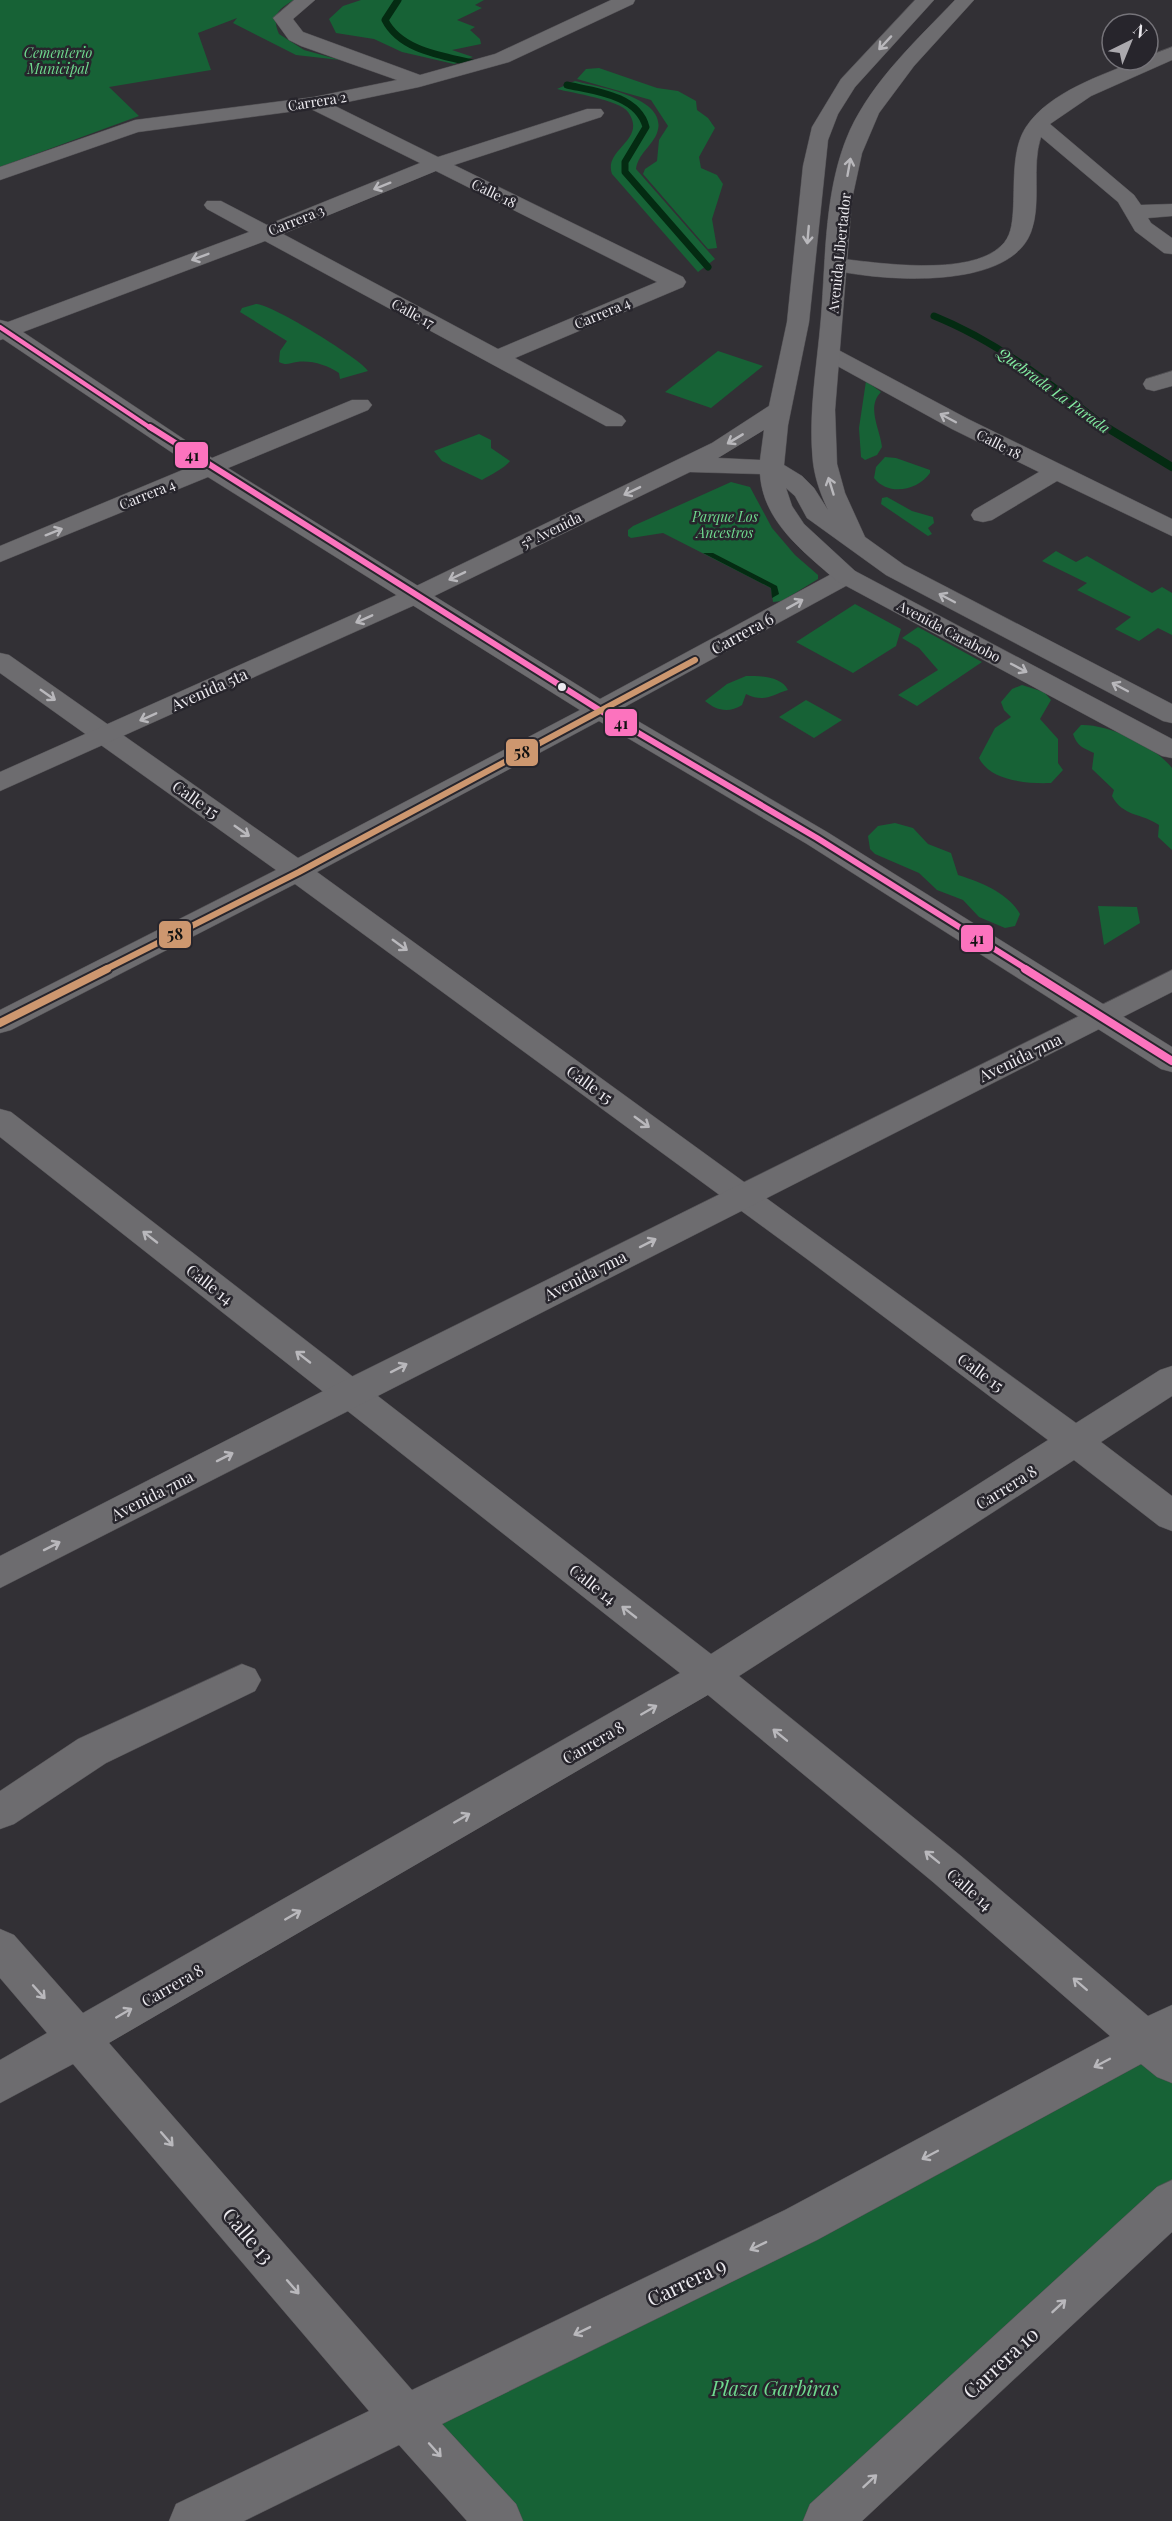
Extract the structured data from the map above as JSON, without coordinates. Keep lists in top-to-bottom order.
{
  "streets": {
    "street": [
      "Carrera 2",
      "Calle 18",
      "Carrera 3",
      "Avenida Libertador",
      "Calle 17",
      "Carrera 4",
      "5ª Avenida",
      "Avenida Carabobo",
      "Carrera 6",
      "Avenida 5ta",
      "Calle 15",
      "Avenida 7ma",
      "Calle 14",
      "Carrera 8",
      "Calle 13",
      "Carrera 9",
      "Carrera 10"
    ]
  },
  "crossings": [
    ["Carrera 2", "Calle 18"],
    ["Calle 18", "Carrera 3"],
    ["Calle 18", "Avenida Libertador"],
    ["Calle 18", "Carrera 4"],
    ["Carrera 3", "Calle 17"],
    ["Avenida Libertador", "5ª Avenida"],
    ["Avenida Libertador", "Avenida Carabobo"],
    ["Calle 17", "Carrera 4"],
    ["5ª Avenida", "Avenida 5ta"],
    ["Avenida Carabobo", "Carrera 6"],
    ["Carrera 6", "Calle 15"],
    ["Avenida 5ta", "Calle 15"],
    ["Calle 15", "Avenida 7ma"],
    ["Calle 15", "Carrera 8"],
    ["Avenida 7ma", "Calle 14"],
    ["Calle 14", "Carrera 8"],
    ["Calle 14", "Carrera 9"],
    ["Carrera 8", "Calle 13"],
    ["Calle 13", "Carrera 9"]
  ],
  "one_way": [
    "Carrera 3",
    "Carrera 4",
    "5ª Avenida",
    "Avenida 5ta",
    "Avenida 7ma",
    "Calle 14",
    "Calle 13",
    "Carrera 9",
    "Carrera 10"
  ],
  "water": ["Quebrada La Parada"],
  "parks": ["Cementerio Municipal", "Parque Los Ancestros", "Plaza Garbiras"],
  "lines": ["transit line 41", "transit line 58"],
  "north": "top right"
}
